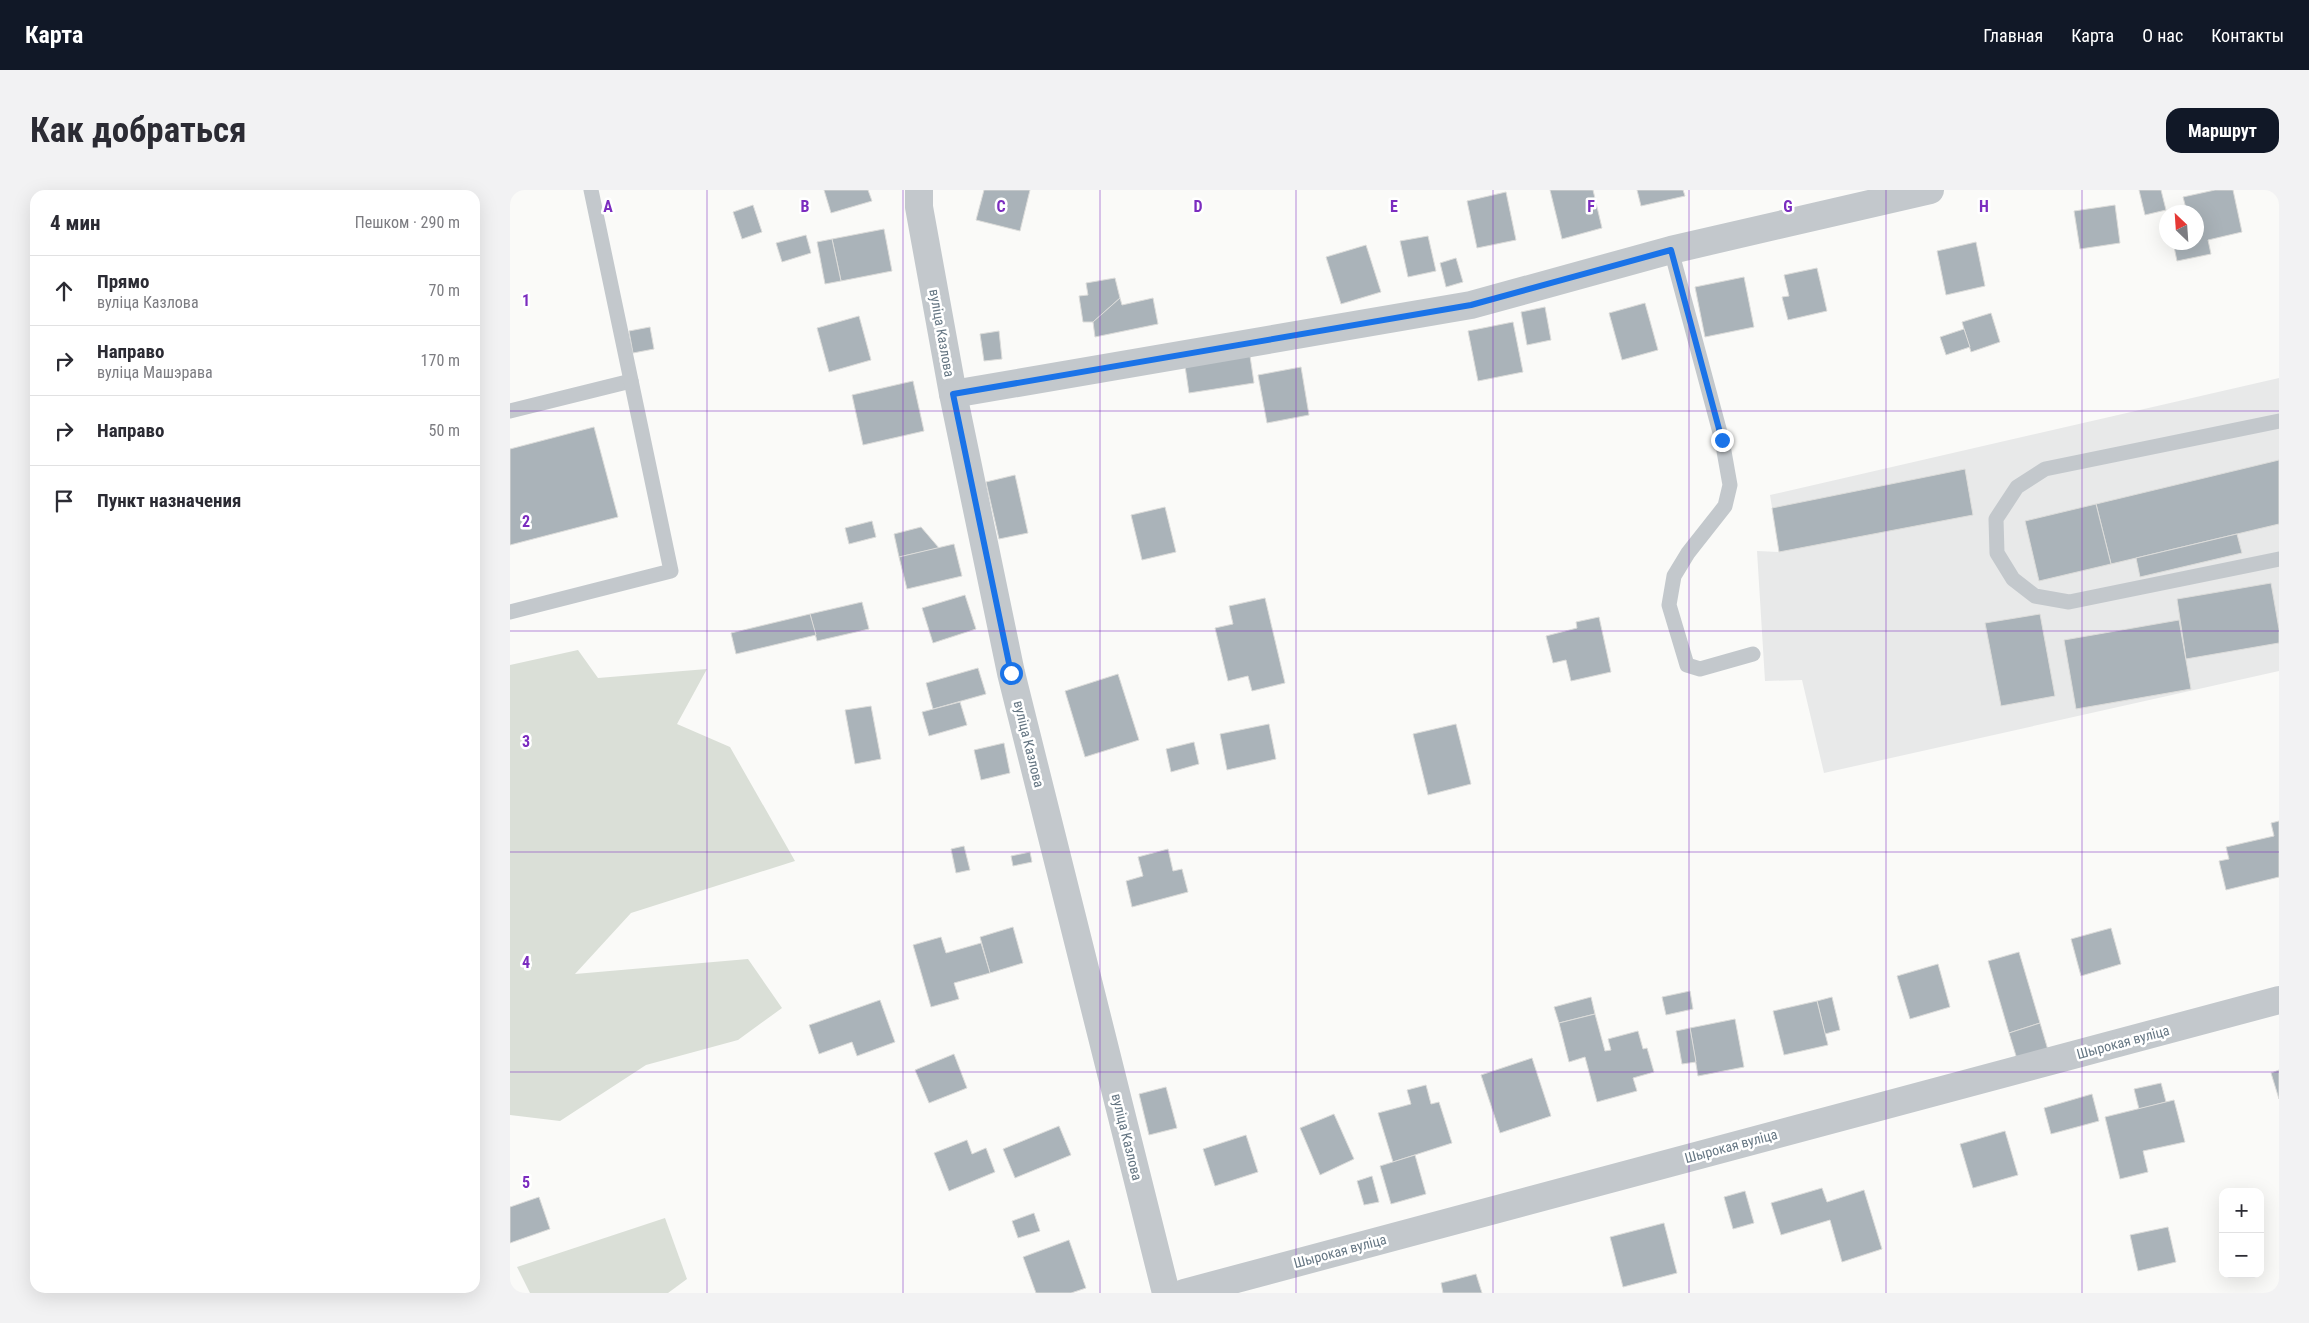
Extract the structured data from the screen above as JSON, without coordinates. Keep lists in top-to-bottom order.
{
  "streets": {
    "street": ["вуліца Казлова", "Шырокая вуліца"]
  },
  "north": "top left",
  "page": {
    "header": "Карта",
    "nav": [
      "Главная",
      "Карта",
      "О нас",
      "Контакты"
    ],
    "buttons": "Маршрут",
    "title": "Как добраться",
    "heading": ["4 мин", "Пешком · 290 m"],
    "list": [
      ["Прямо", "вуліца Казлова", "70 m"],
      ["Направо", "вуліца Машэрава", "170 m"],
      ["Направо", "50 m"],
      "Пункт назначения"
    ],
    "map_buttons": ["+", "−"]
  },
  "grid": {
    "columns": [
      "A",
      "B",
      "C",
      "D",
      "E",
      "F",
      "G",
      "H"
    ],
    "rows": [
      "1",
      "2",
      "3",
      "4",
      "5"
    ]
  }
}
